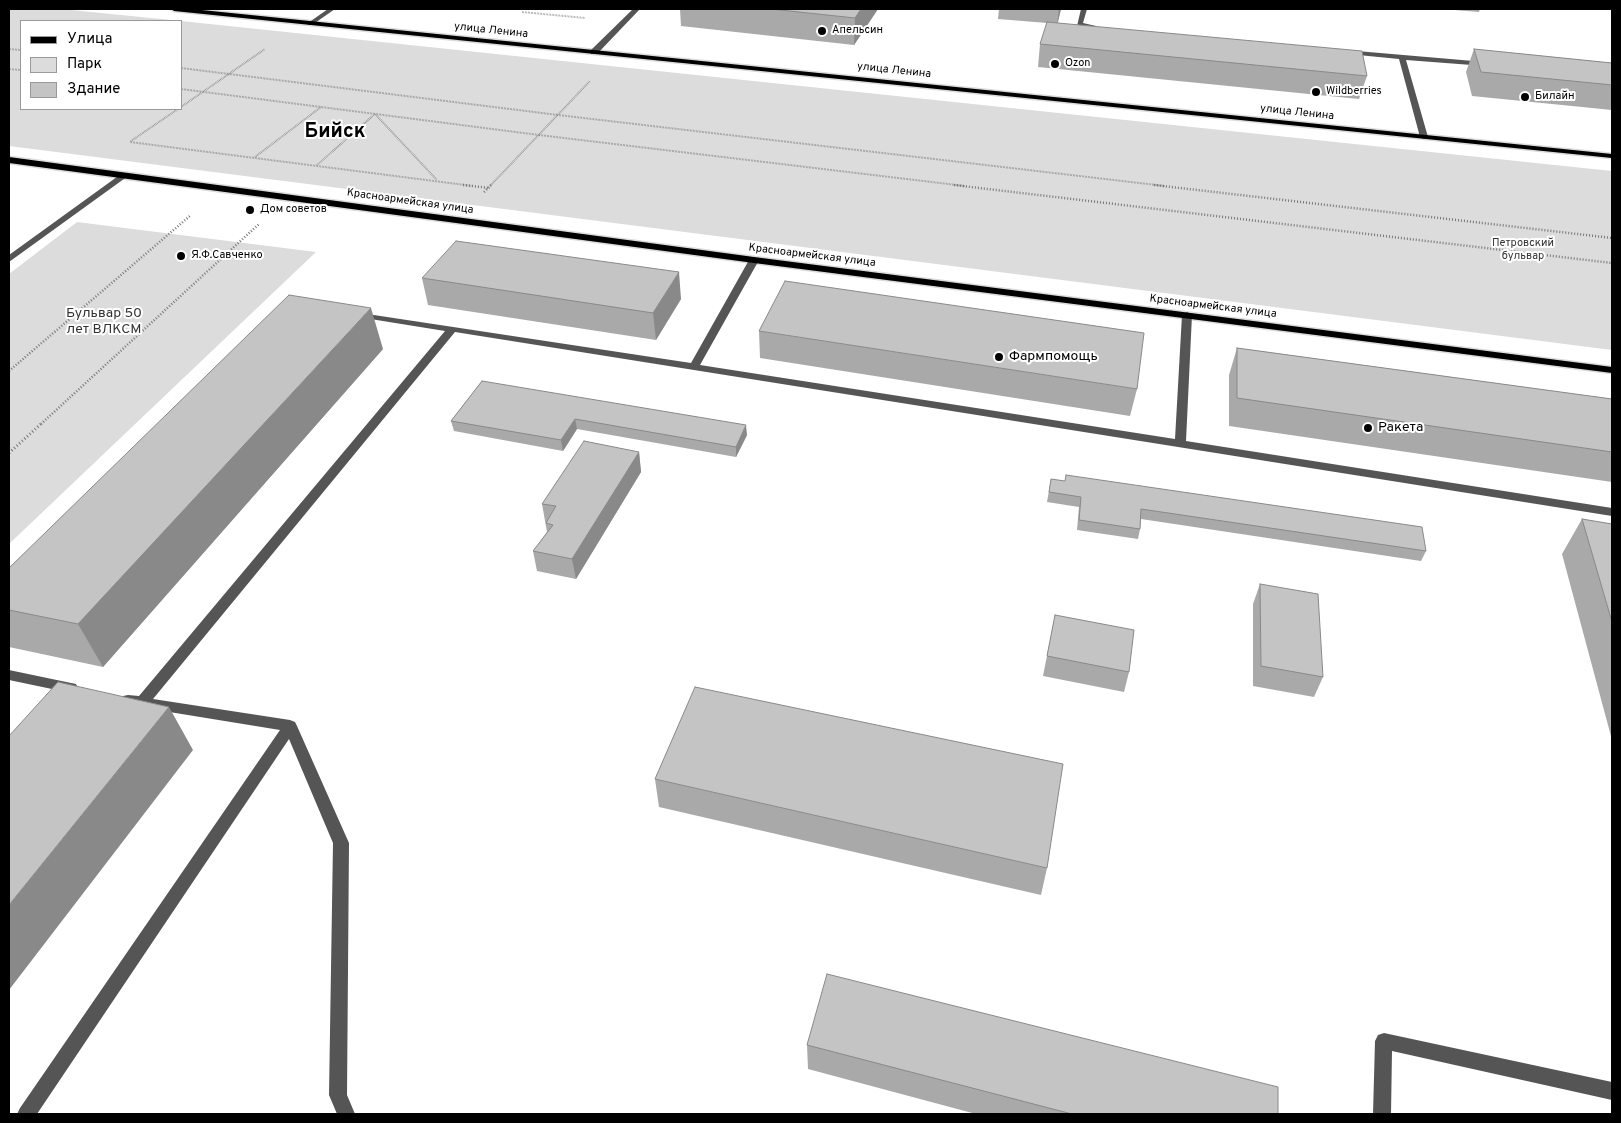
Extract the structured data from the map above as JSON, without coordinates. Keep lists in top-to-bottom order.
{
  "streets": {
    "main road": ["улица Ленина", "Красноармейская улица"]
  },
  "districts": ["Бийск"],
  "parks": ["Петровский бульвар", "Бульвар 50 лет ВЛКСМ"],
  "places": [
    "Апельсин",
    "Ozon",
    "Wildberries",
    "Билайн",
    "Дом советов",
    "Я.Ф.Савченко",
    "Фармпомощь",
    "Ракета"
  ],
  "legend": ["Улица", "Парк", "Здание"]
}
